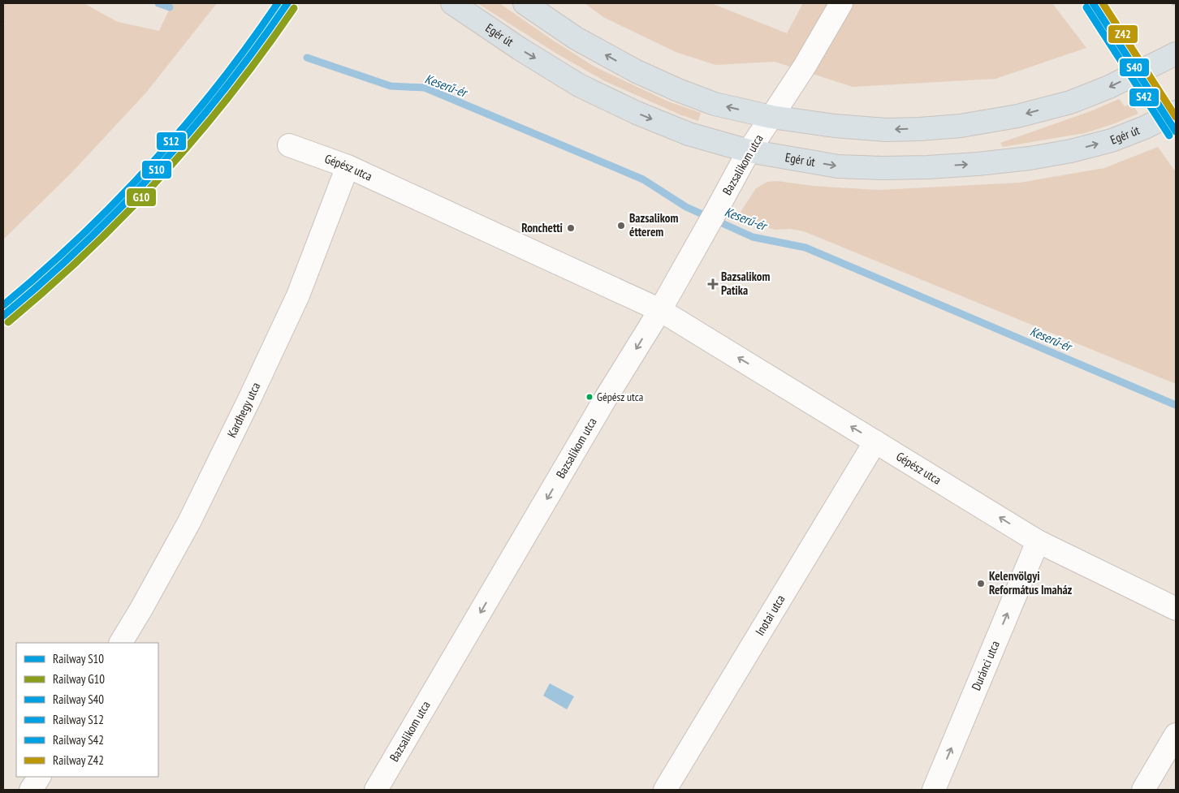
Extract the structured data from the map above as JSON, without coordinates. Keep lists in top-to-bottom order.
{
  "streets": {
    "main road": ["Egér út"],
    "street": [
      "Bazsalikom utca",
      "Gépész utca",
      "Kardhegy utca",
      "Inotai utca",
      "Duránci utca"
    ]
  },
  "crossings": [
    ["Egér út", "Bazsalikom utca"],
    ["Bazsalikom utca", "Gépész utca"],
    ["Gépész utca", "Kardhegy utca"],
    ["Gépész utca", "Inotai utca"],
    ["Gépész utca", "Duránci utca"]
  ],
  "one_way": ["Bazsalikom utca", "Gépész utca", "Duránci utca"],
  "water": ["Keserű-ér"],
  "places": {
    "other": [
      "Bazsalikom étterem",
      "Ronchetti",
      "Gépész utca",
      "Kelenvölgyi Református Imaház"
    ],
    "health": ["Bazsalikom Patika"]
  },
  "lines": [
    "rail line S10",
    "rail line S40",
    "rail line S12",
    "rail line Z42",
    "rail line S42",
    "rail line G10"
  ],
  "legend": [
    "Railway S10",
    "Railway G10",
    "Railway S40",
    "Railway S12",
    "Railway S42",
    "Railway Z42"
  ]
}
